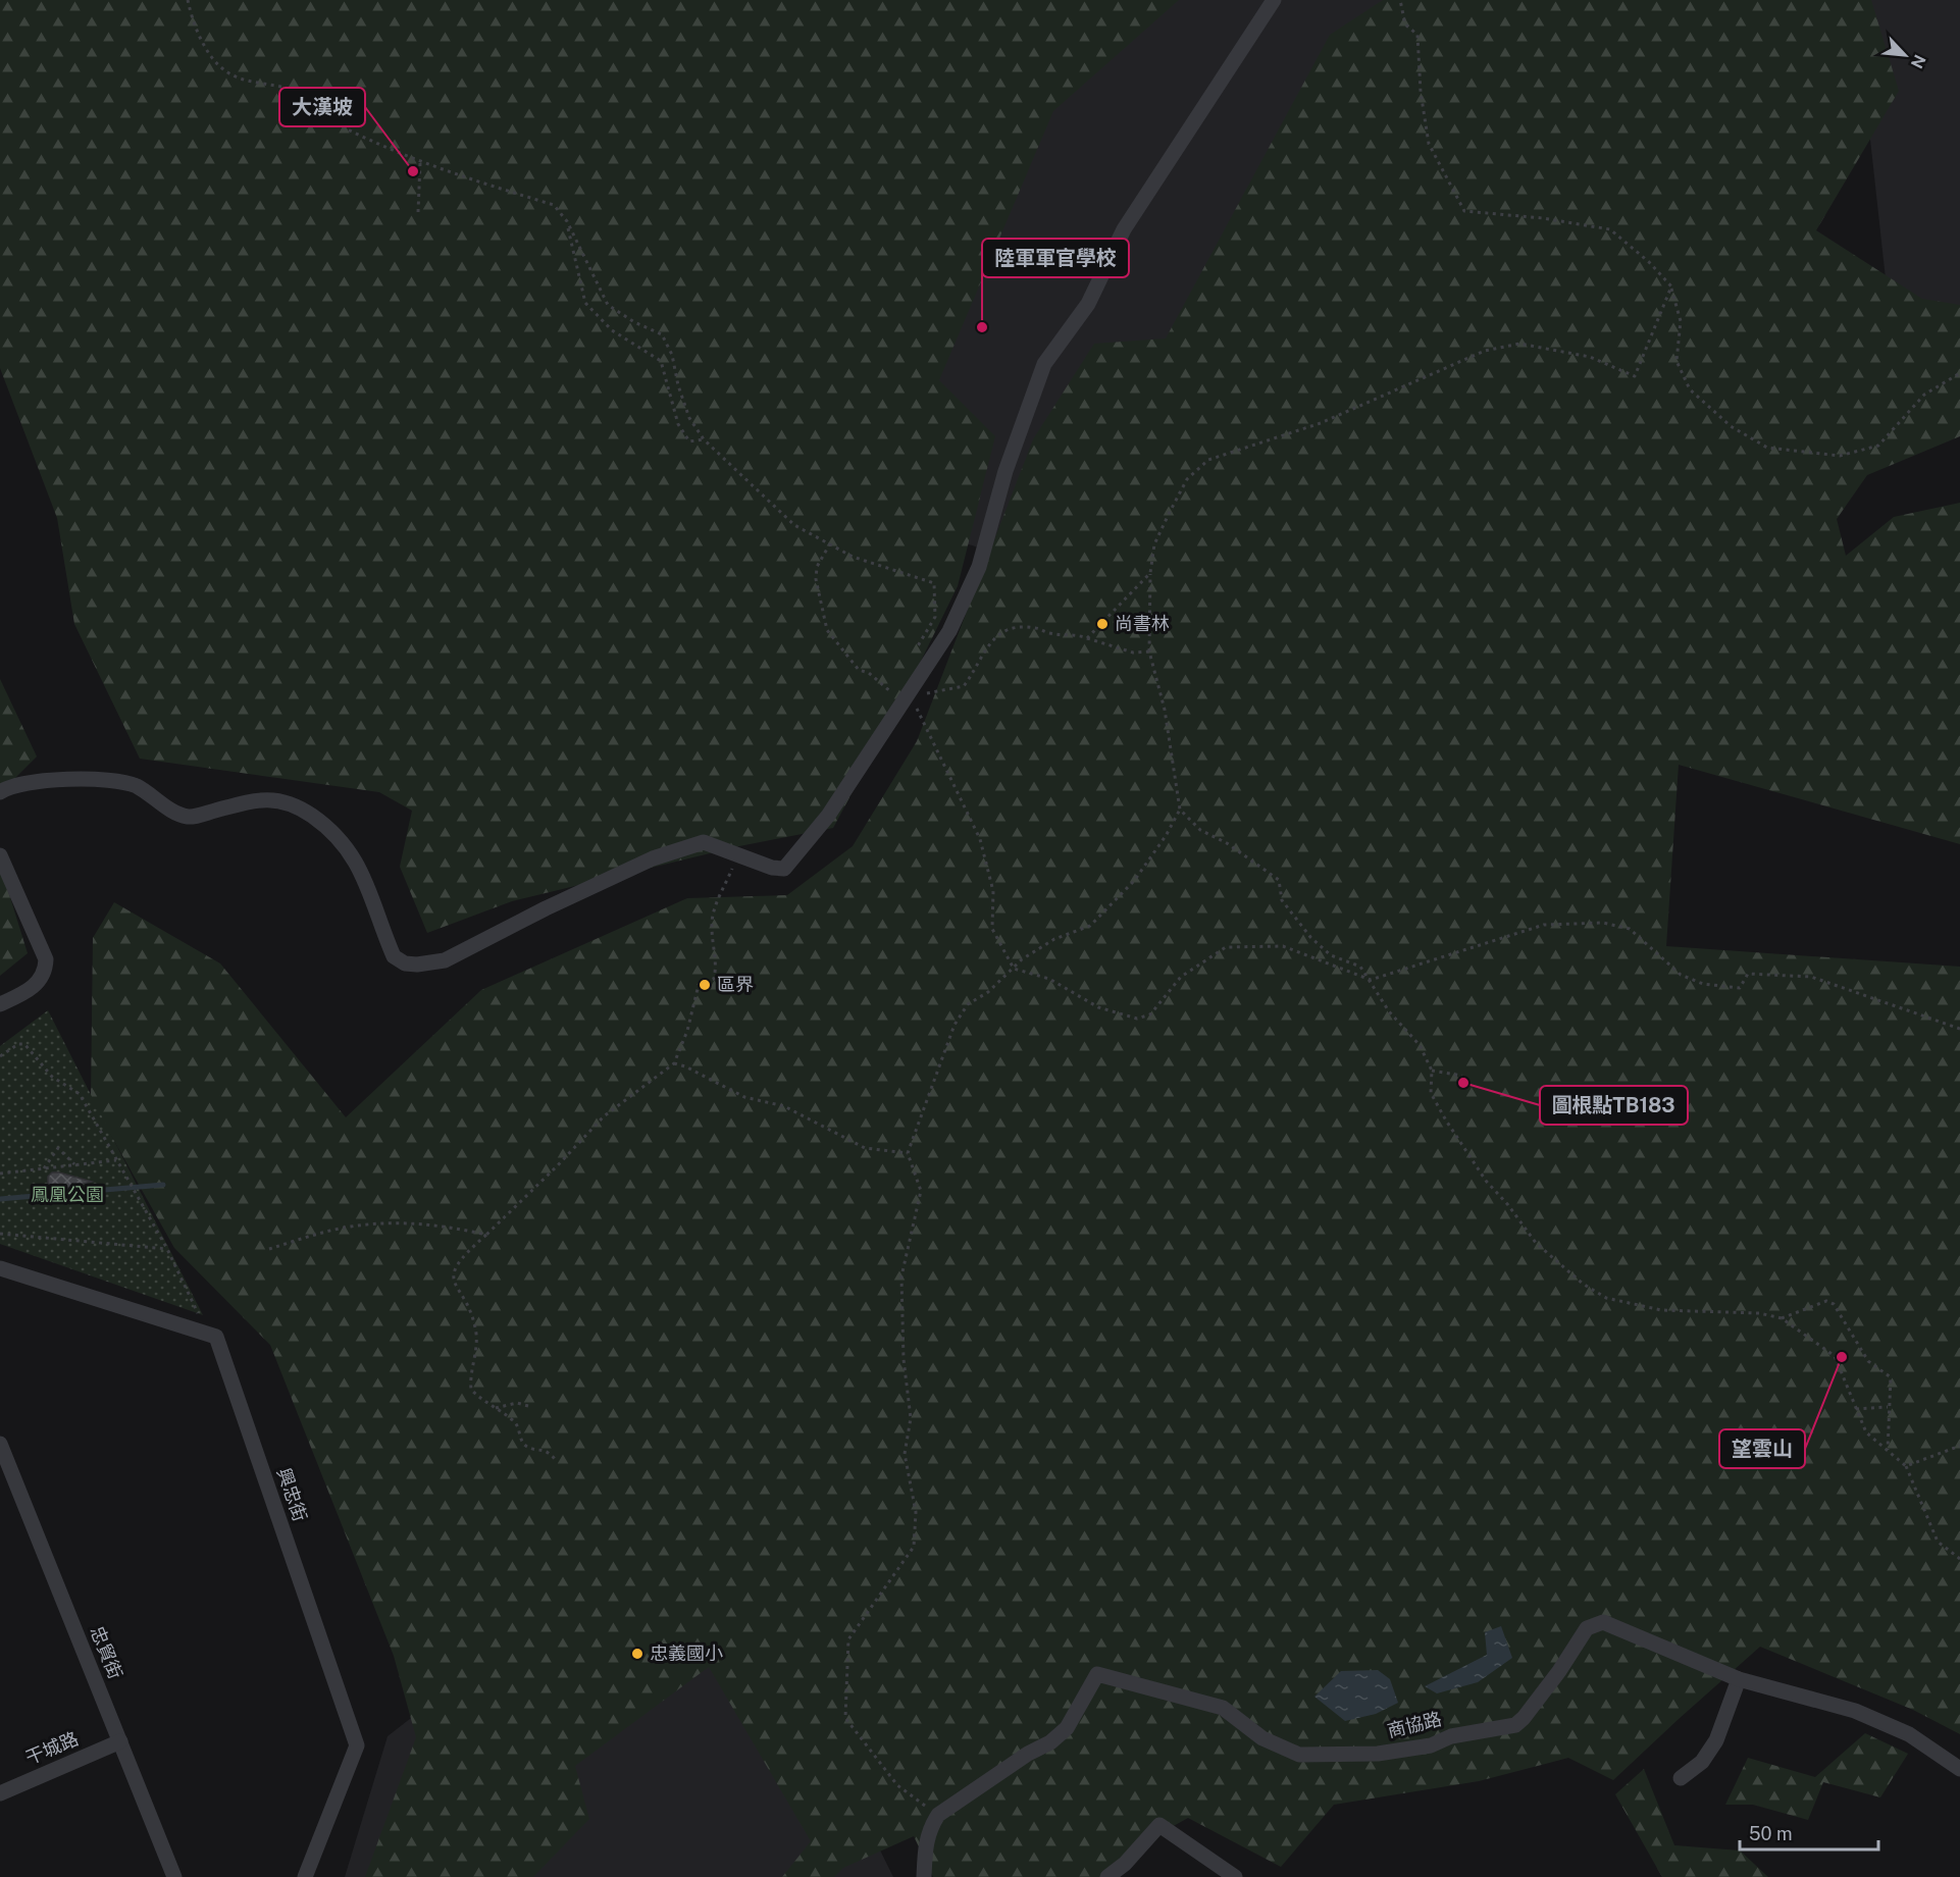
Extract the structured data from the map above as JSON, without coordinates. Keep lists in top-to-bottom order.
{
  "streets": {
    "street": [
      "興忠街",
      "忠貿街",
      "商協路",
      "干城路"
    ]
  },
  "crossings": [
    ["忠貿街", "干城路"]
  ],
  "parks": ["鳳凰公園"],
  "places": [
    "大漢坡",
    "陸軍軍官學校",
    "尚書林",
    "區界",
    "圖根點TB183",
    "望雲山",
    "忠義國小"
  ],
  "scale_bar": "50 m",
  "north": "bottom right"
}
